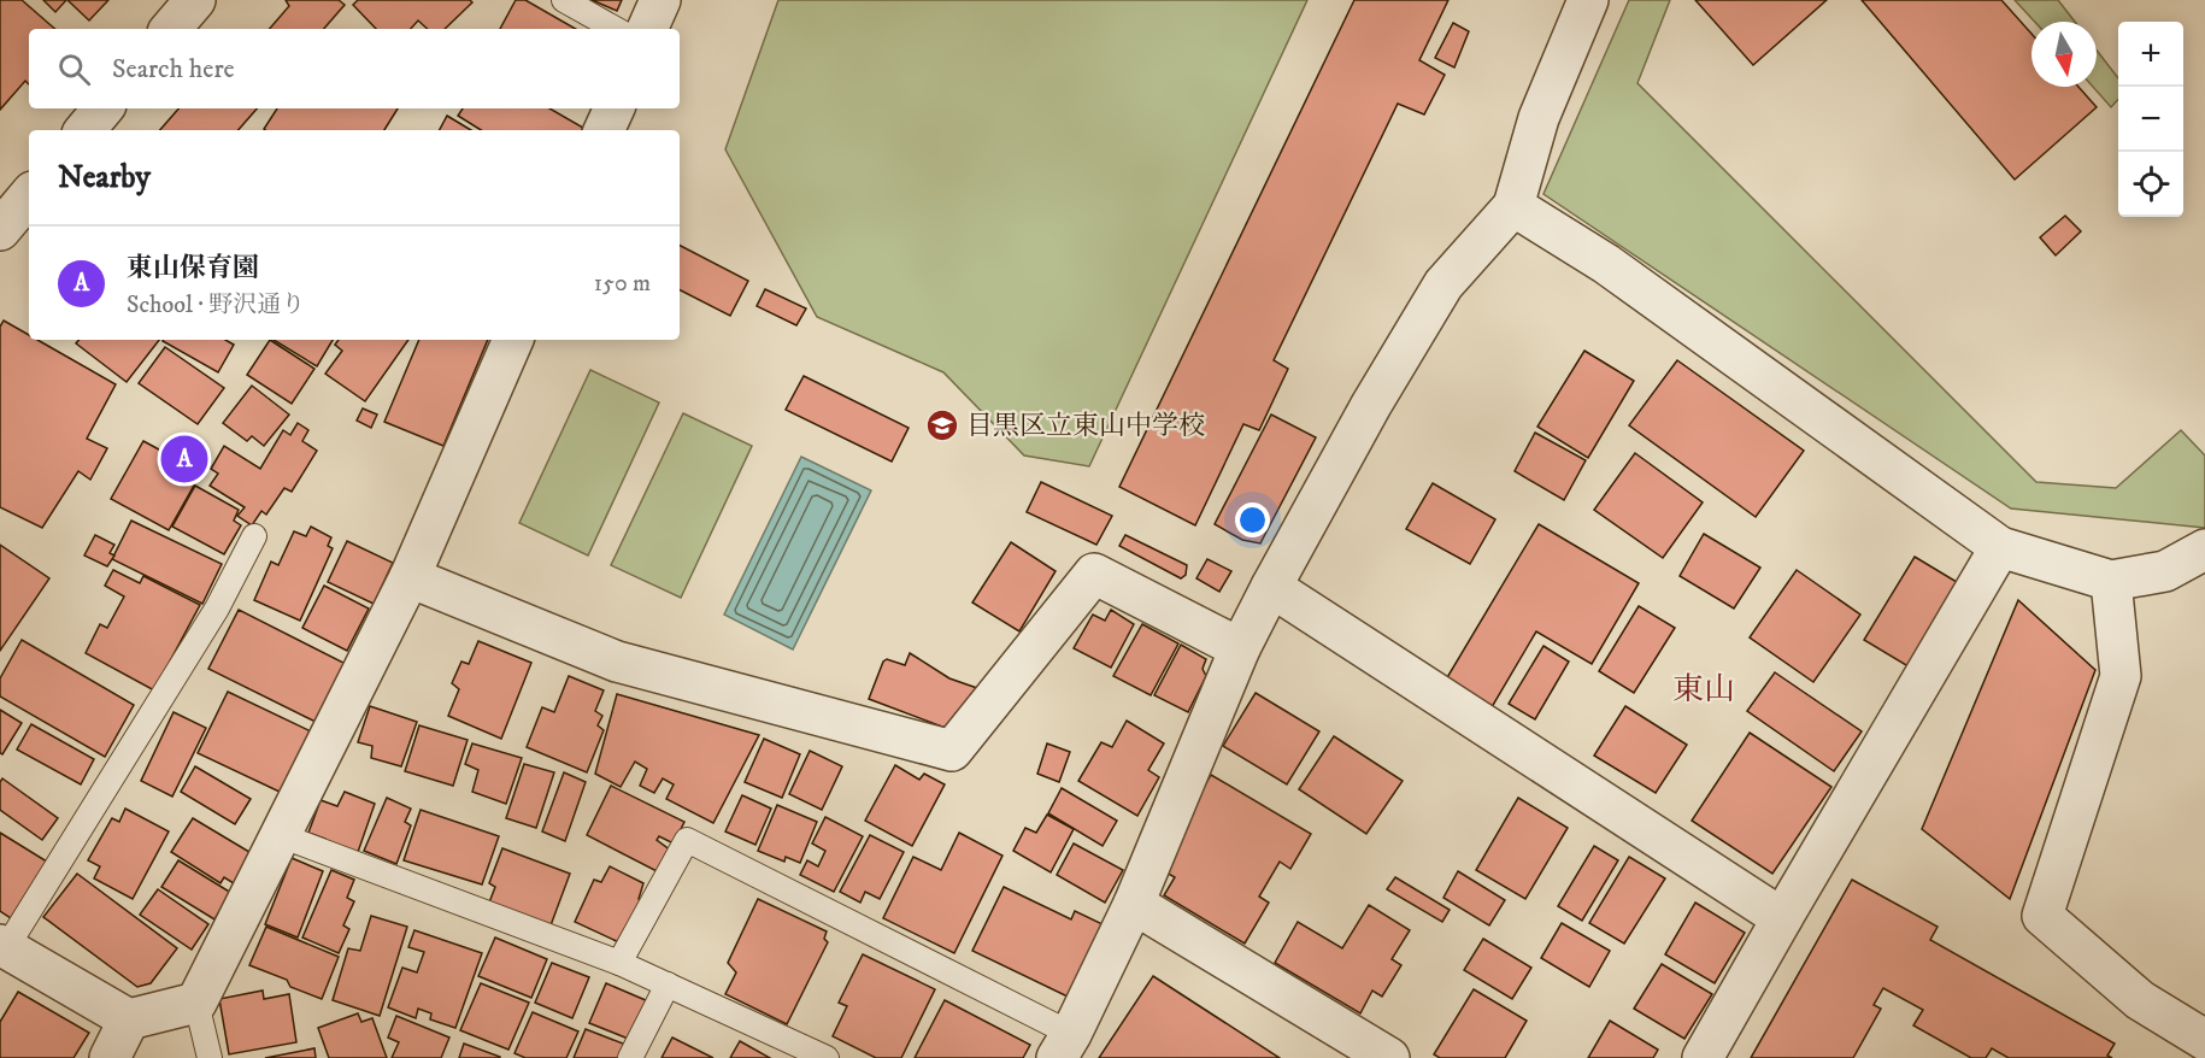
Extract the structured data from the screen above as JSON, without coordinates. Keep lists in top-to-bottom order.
{
  "districts": ["東山"],
  "places": {
    "school or university": ["目黒区立東山中学校"]
  },
  "north": "bottom",
  "page": {
    "map_buttons": ["+", "−"],
    "search": "Search here",
    "heading": "Nearby",
    "list": [
      {
        "mark": "A",
        "name": "東山保育園",
        "note": "School · 野沢通り",
        "value": "150 m"
      }
    ],
    "pins": "A"
  }
}
